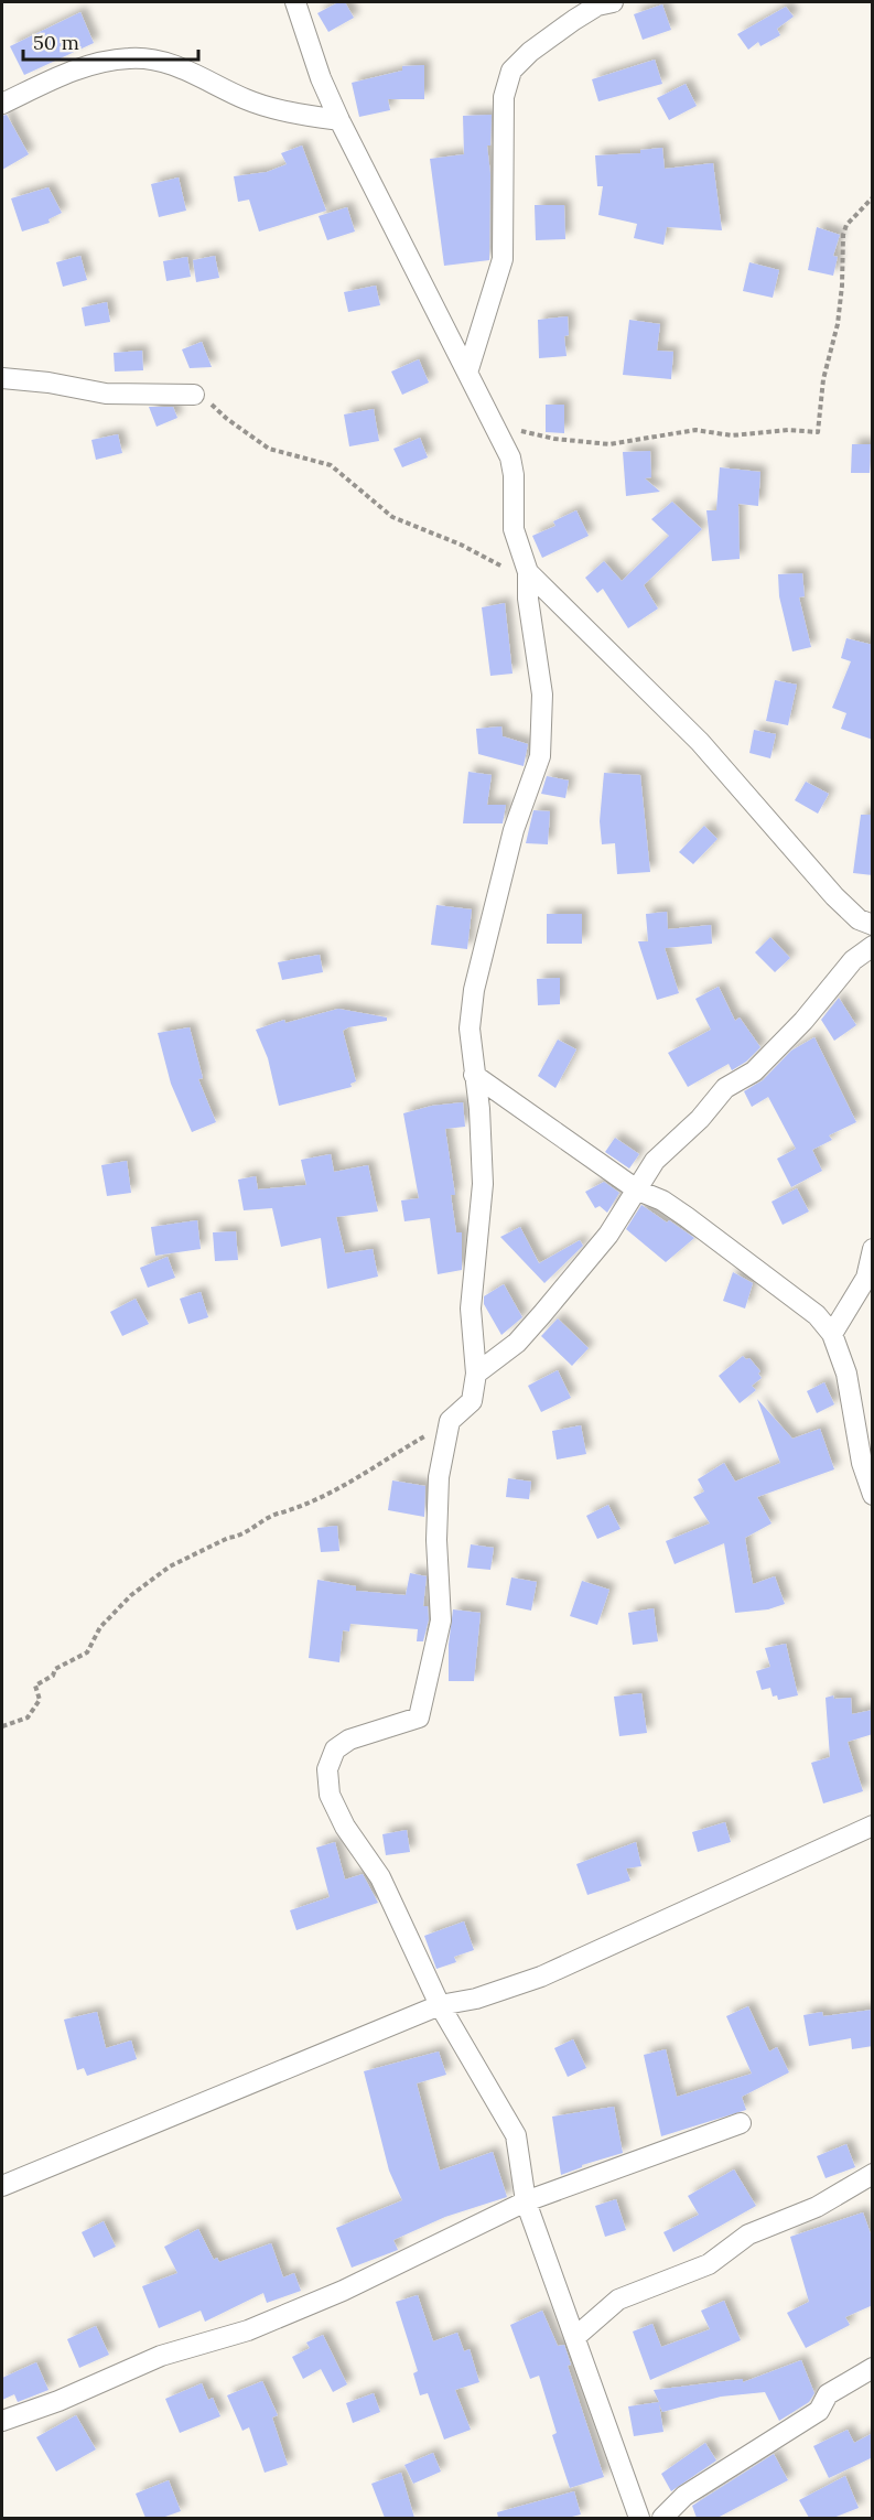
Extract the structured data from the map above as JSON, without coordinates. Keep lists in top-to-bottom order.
{
  "scale_bar": "50 m"
}
